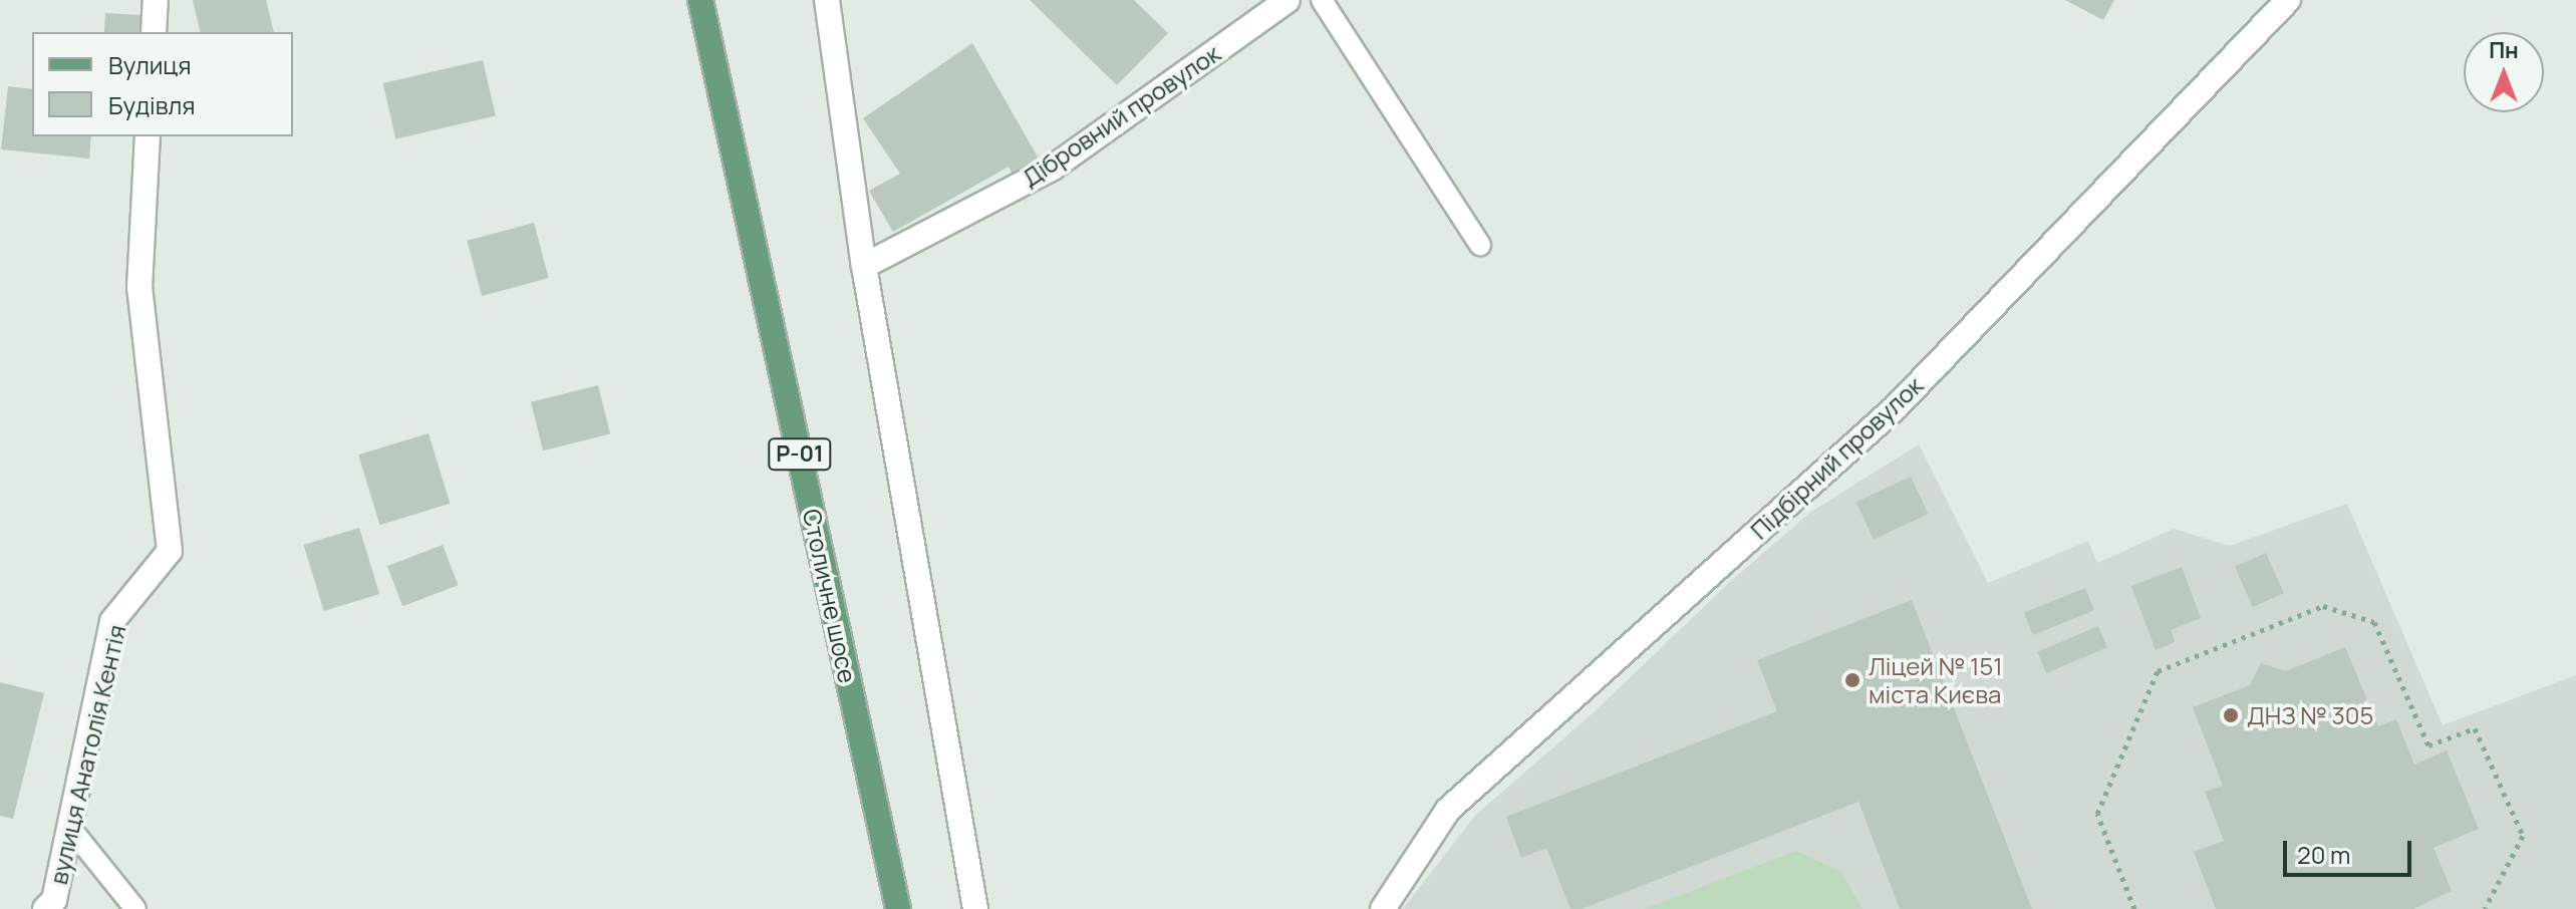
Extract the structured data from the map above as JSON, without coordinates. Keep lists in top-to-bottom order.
{
  "streets": {
    "main road": ["Р-01", "Столичне шосе"],
    "street": ["Дібровний провулок", "Підбірний провулок", "вулиця Анатолія Кентія"]
  },
  "places": ["Ліцей № 151 міста Києва", "ДНЗ № 305"],
  "legend": ["Вулиця", "Будівля"],
  "scale_bar": "20 m",
  "north": "top"
}
